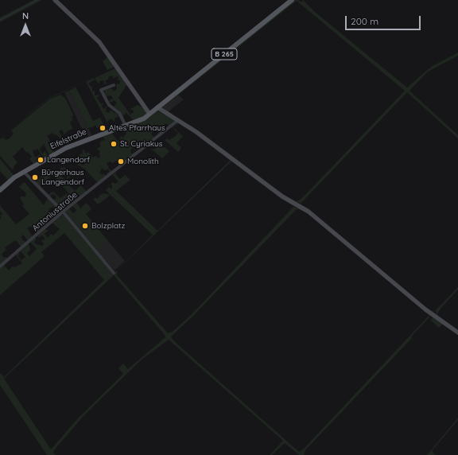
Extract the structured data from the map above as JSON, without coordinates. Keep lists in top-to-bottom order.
{
  "streets": {
    "main road": ["B 265", "Eifelstraße"],
    "street": ["Antoniusstraße"]
  },
  "crossings": [
    ["B 265", "Eifelstraße"]
  ],
  "places": [
    "Altes Pfarrhaus",
    "St. Cyriakus",
    "Langendorf",
    "Monolith",
    "Bürgerhaus Langendorf",
    "Bolzplatz"
  ],
  "scale_bar": "200 m",
  "north": "top"
}
